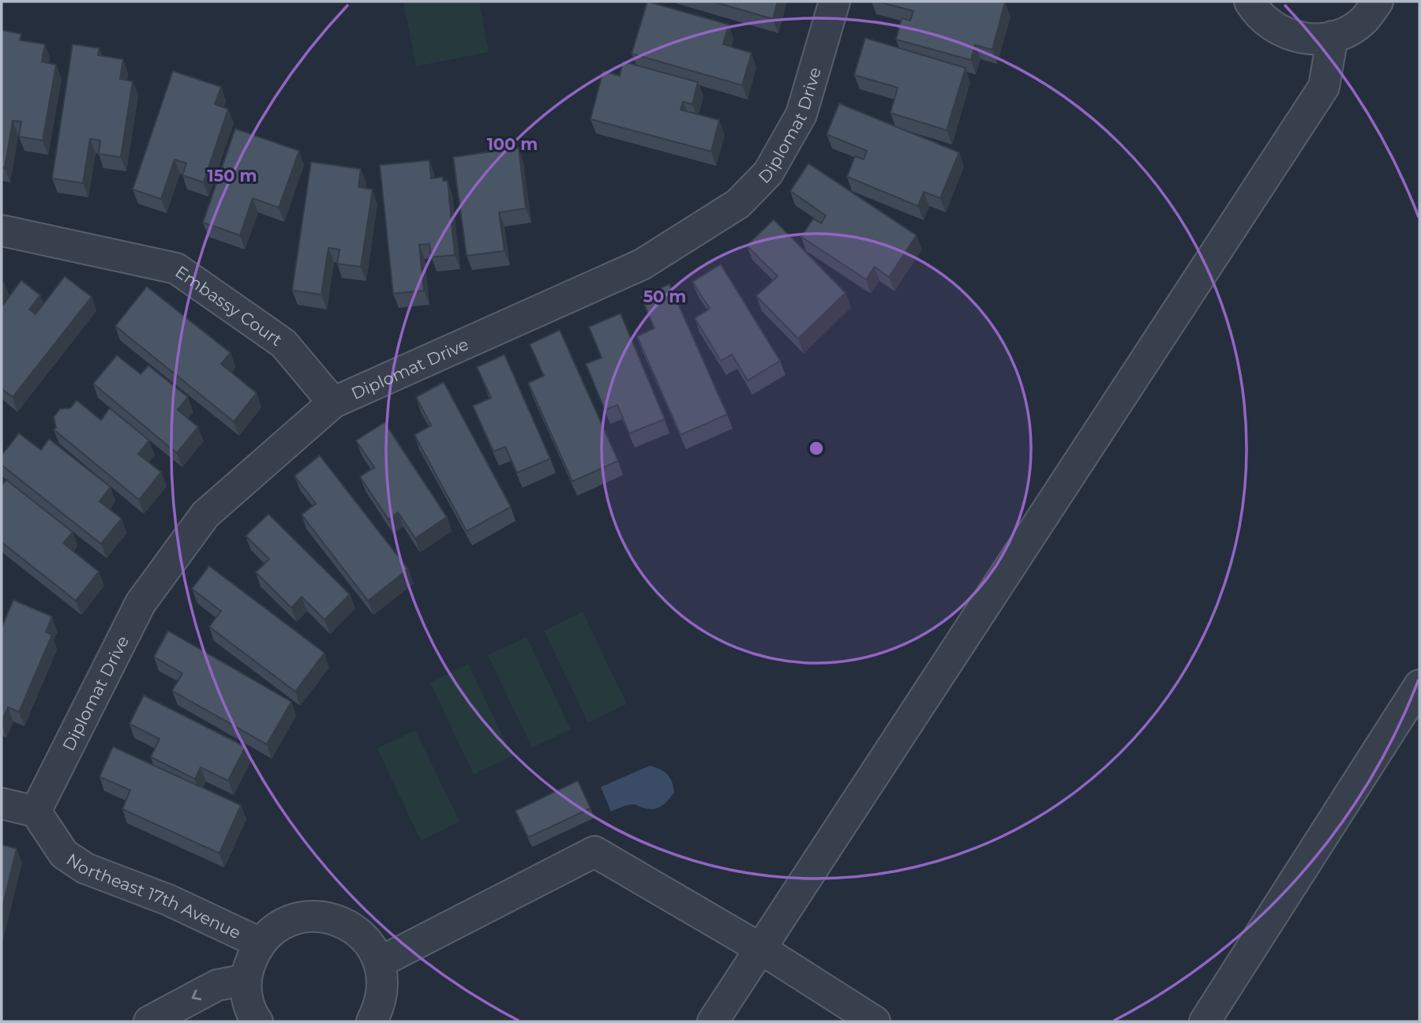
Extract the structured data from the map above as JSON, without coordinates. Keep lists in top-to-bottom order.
{
  "streets": {
    "street": ["Diplomat Drive", "Embassy Court", "Northeast 17th Avenue"]
  },
  "crossings": [
    ["Diplomat Drive", "Embassy Court"],
    ["Diplomat Drive", "Northeast 17th Avenue"]
  ],
  "rings": ["100 m", "150 m", "50 m"]
}
